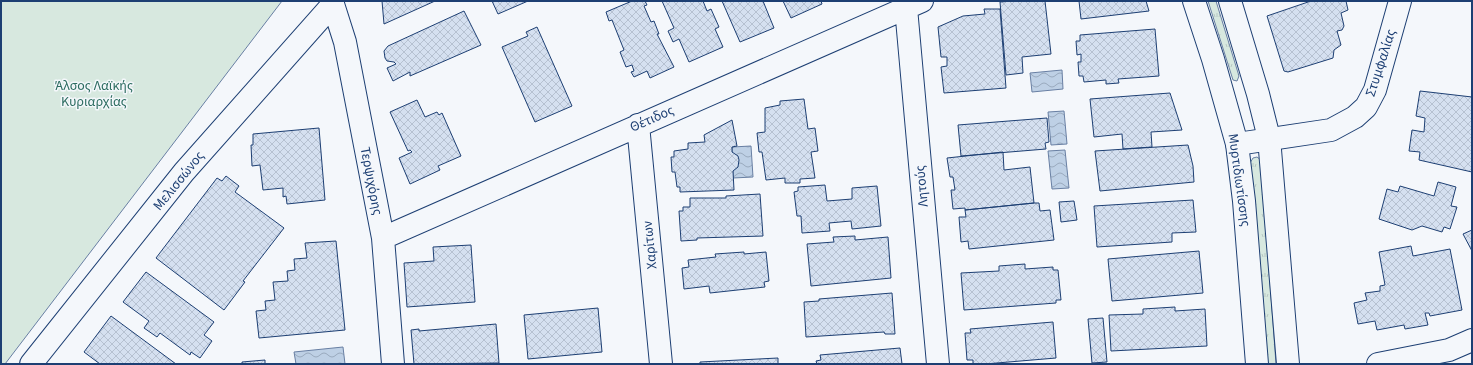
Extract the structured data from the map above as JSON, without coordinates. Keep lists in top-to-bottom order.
{
  "streets": {
    "street": [
      "Στυμφαλίας",
      "Θέτιδος",
      "Μυρτιδιωτίσσης",
      "Μελισσώνος",
      "Τερψιχόρης",
      "Λητούς",
      "Χαρίτων"
    ]
  },
  "crossings": [
    ["Στυμφαλίας", "Μυρτιδιωτίσσης"],
    ["Θέτιδος", "Τερψιχόρης"],
    ["Θέτιδος", "Λητούς"],
    ["Θέτιδος", "Χαρίτων"],
    ["Μελισσώνος", "Τερψιχόρης"]
  ],
  "parks": ["Άλσος Λαϊκής Κυριαρχίας"]
}
